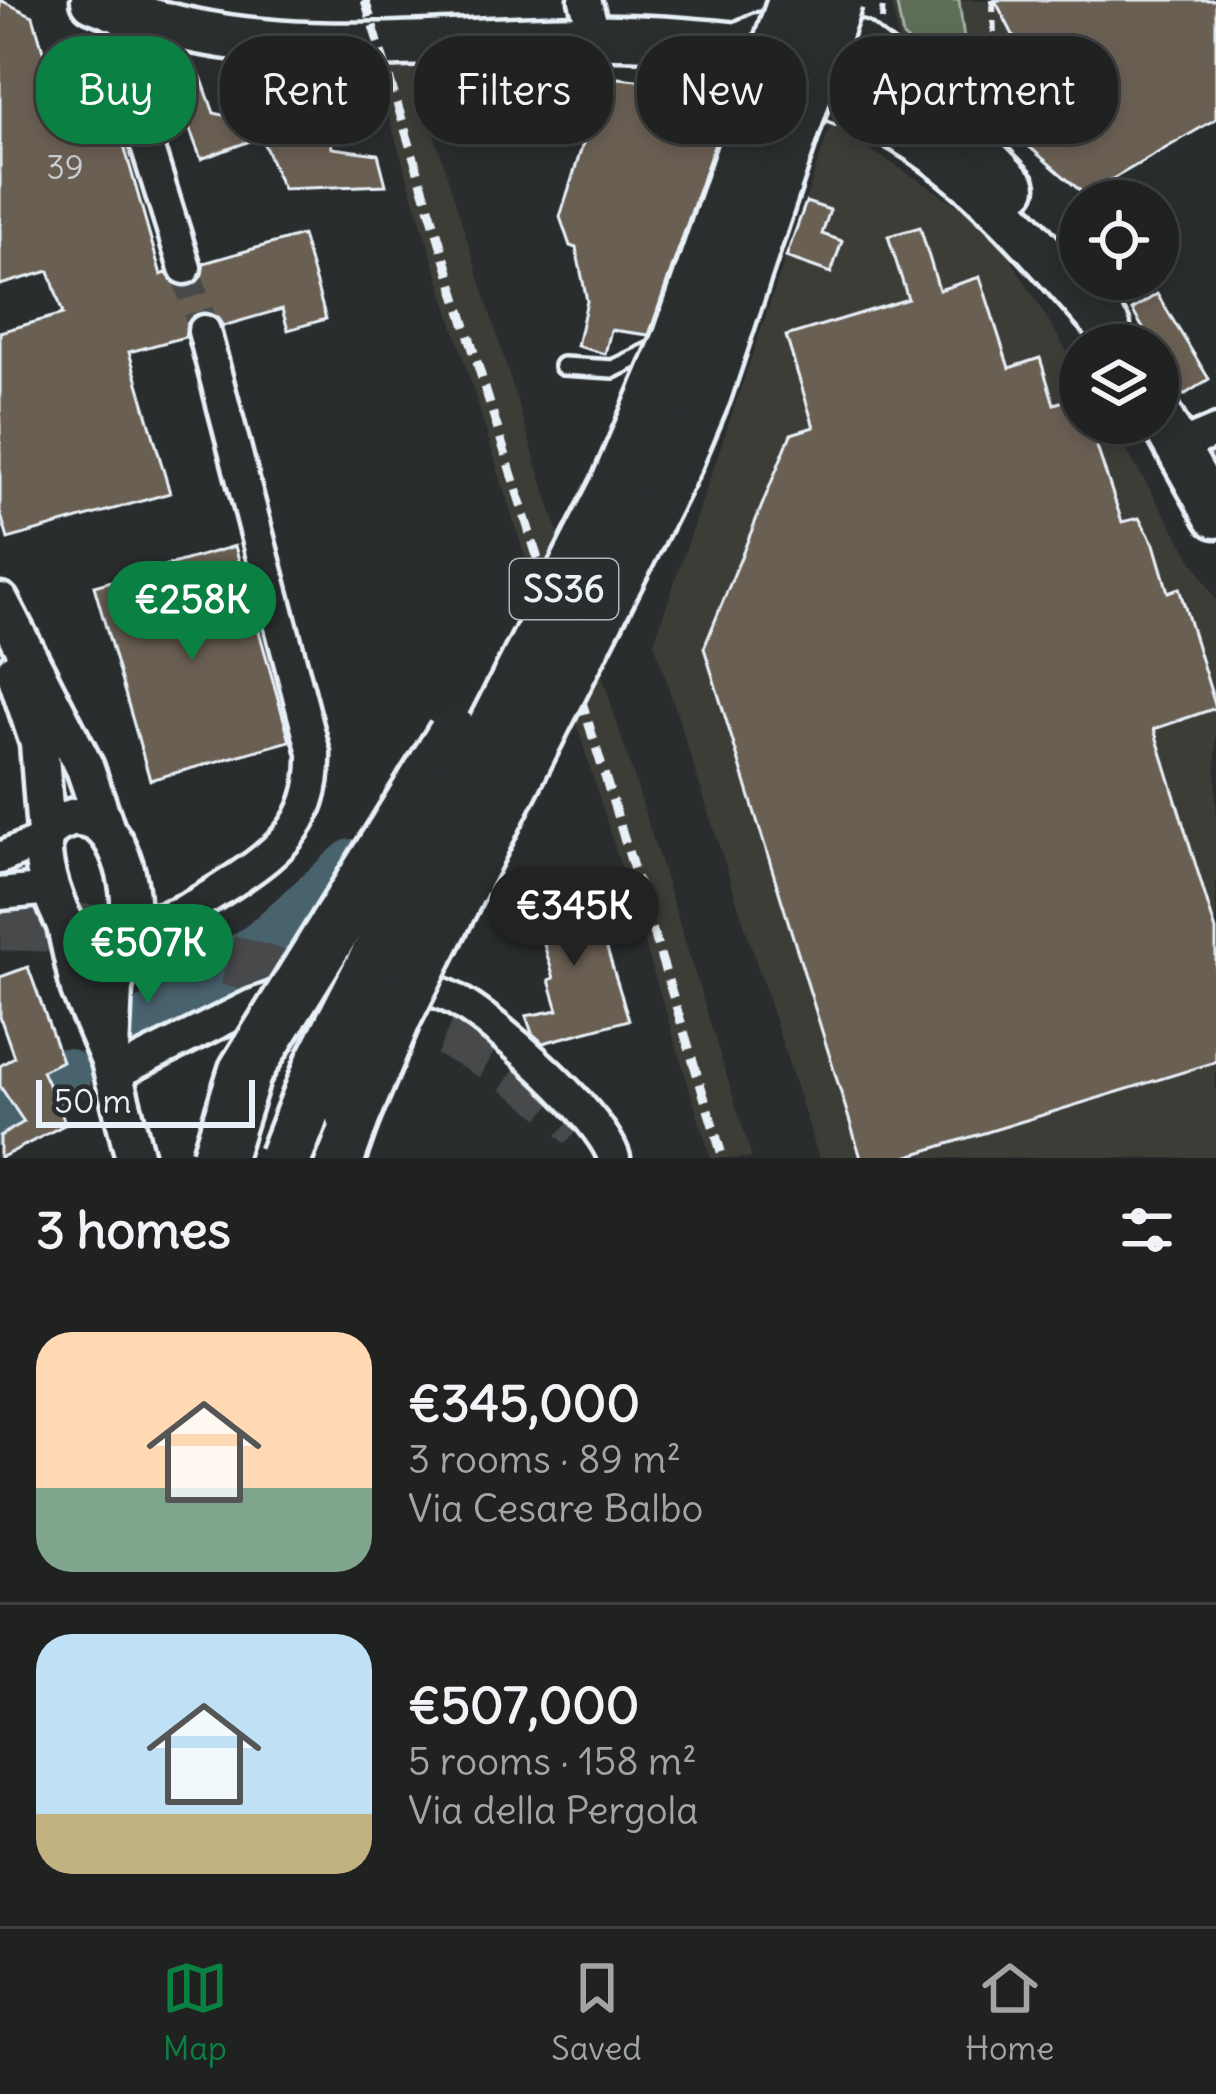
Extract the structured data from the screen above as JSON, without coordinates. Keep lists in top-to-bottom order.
{
  "streets": {
    "highway": ["SS36"]
  },
  "house_numbers": ["39"],
  "scale_bar": "50 m",
  "page": {
    "chip": [
      "Buy",
      "Rent",
      "Filters",
      "New",
      "Apartment"
    ],
    "price": ["€258K", "€345K", "€507K"],
    "scale": "50 m",
    "heading": "3 homes",
    "list": [
      {
        "name": "€345,000",
        "note": "3 rooms · 89 m² · Via Cesare Balbo"
      },
      {
        "name": "€507,000",
        "note": "5 rooms · 158 m² · Via della Pergola"
      }
    ],
    "tabs": ["Map", "Saved", "Home"]
  }
}
